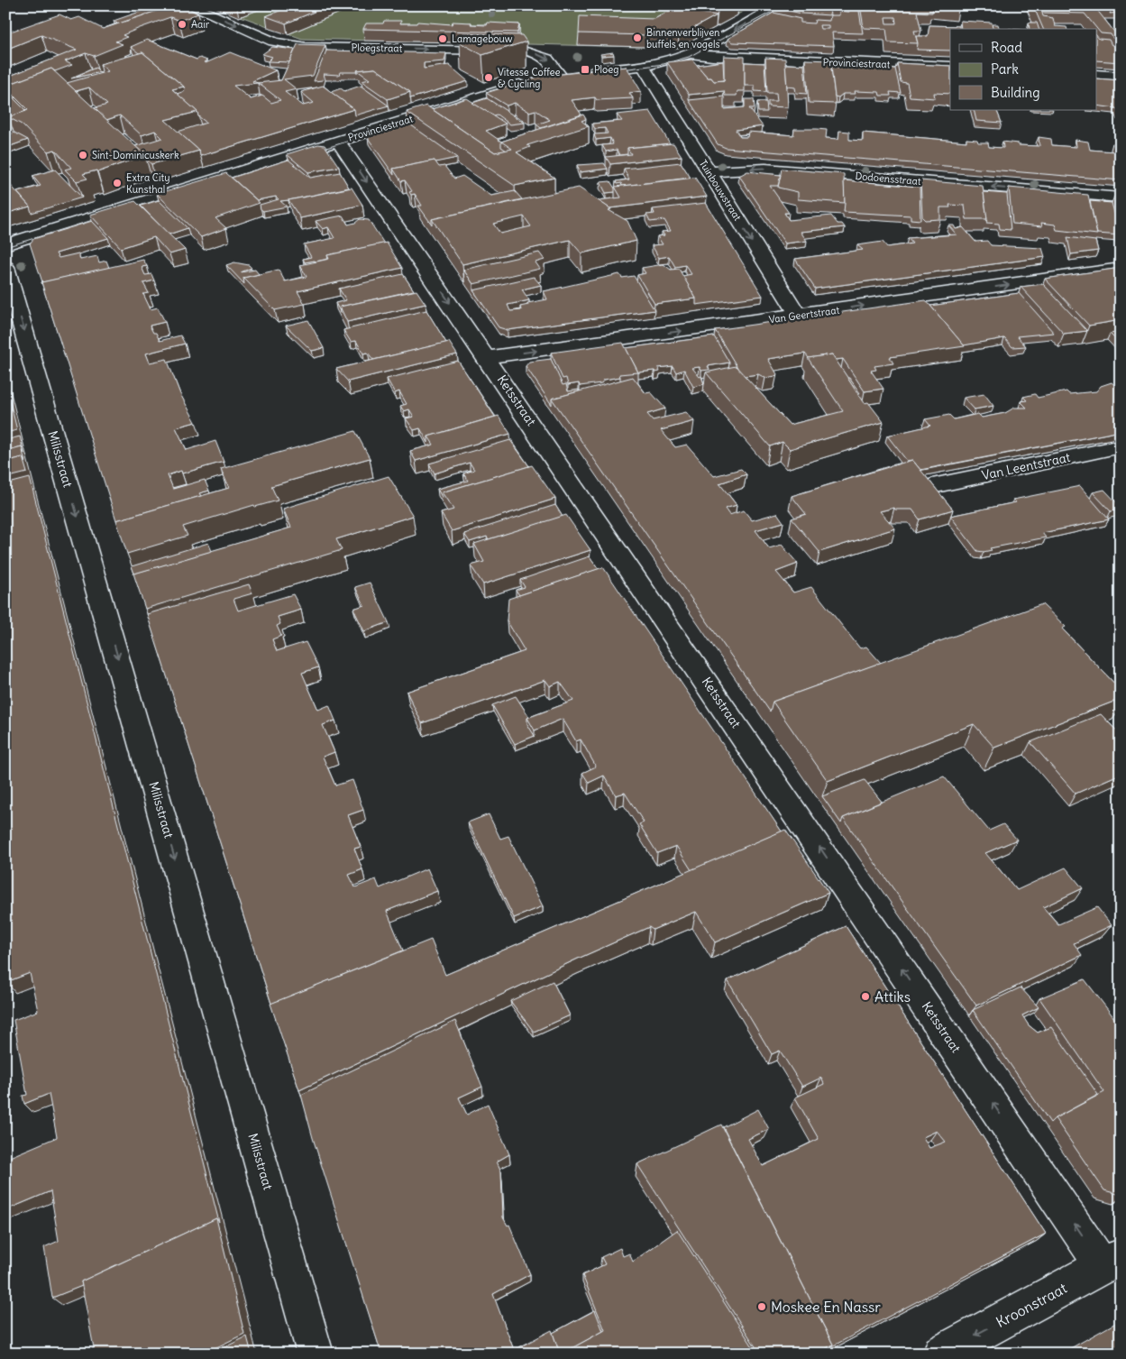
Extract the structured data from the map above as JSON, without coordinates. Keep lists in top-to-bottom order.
{
  "streets": {
    "street": [
      "Ploegstraat",
      "Provinciestraat",
      "Dodoensstraat",
      "Tuinbouwstraat",
      "Van Geertstraat",
      "Ketsstraat",
      "Milisstraat",
      "Van Leentstraat",
      "Kroonstraat"
    ]
  },
  "crossings": [
    ["Ploegstraat", "Provinciestraat"],
    ["Provinciestraat", "Tuinbouwstraat"],
    ["Provinciestraat", "Ketsstraat"],
    ["Dodoensstraat", "Tuinbouwstraat"],
    ["Tuinbouwstraat", "Van Geertstraat"],
    ["Van Geertstraat", "Ketsstraat"],
    ["Ketsstraat", "Kroonstraat"]
  ],
  "one_way": [
    "Ploegstraat",
    "Dodoensstraat",
    "Tuinbouwstraat",
    "Van Geertstraat",
    "Milisstraat",
    "Kroonstraat"
  ],
  "places": {
    "other": [
      "Aair",
      "Binnenverblijven buffels en vogels",
      "Lamagebouw",
      "Vitesse Coffee & Cycling",
      "Sint-Dominicuskerk",
      "Extra City Kunsthal",
      "Attiks",
      "Moskee En Nassr"
    ],
    "transit": ["Ploeg"]
  },
  "legend": ["Road", "Park", "Building"]
}
